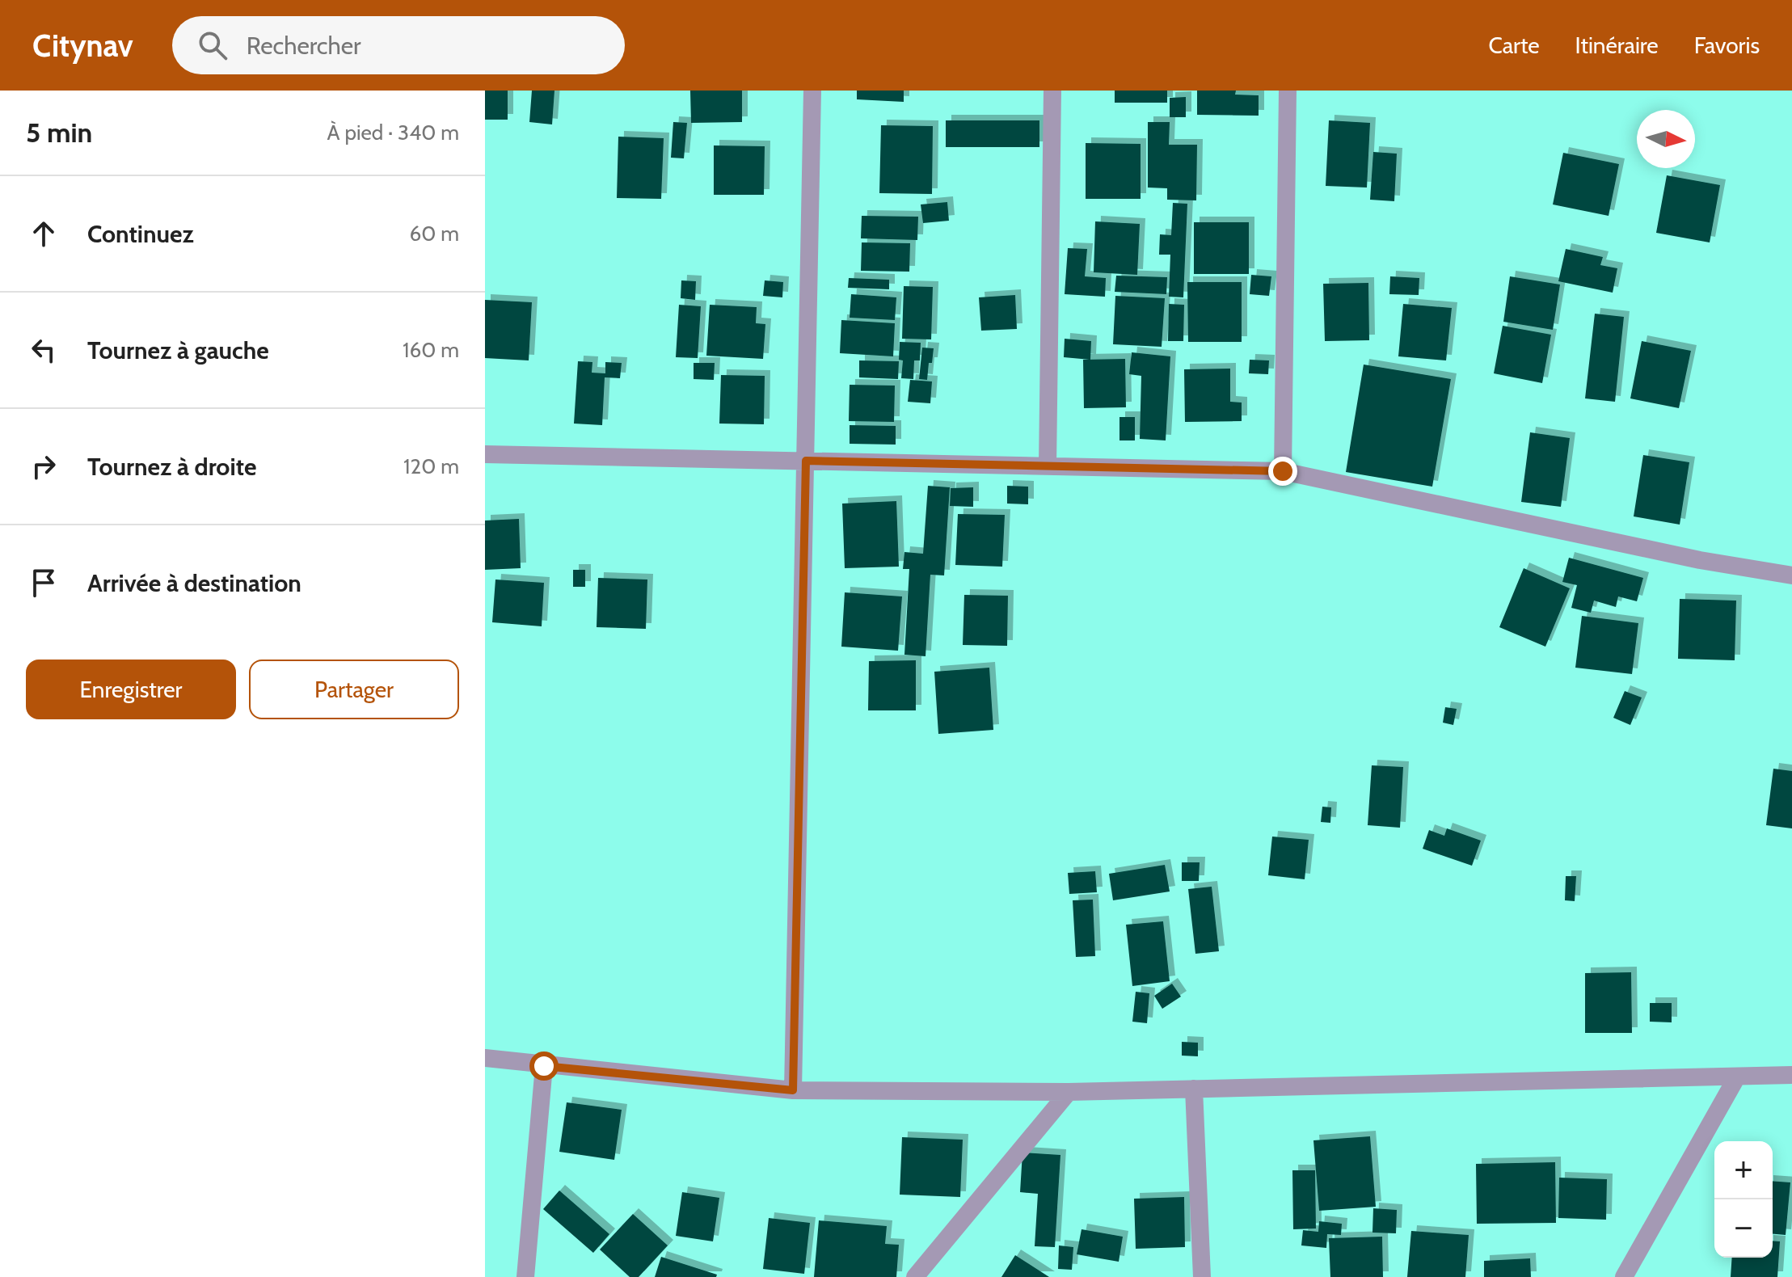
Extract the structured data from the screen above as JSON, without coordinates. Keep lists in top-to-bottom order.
{
  "north": "right",
  "page": {
    "header": "Citynav",
    "search": "Rechercher",
    "nav": ["Carte", "Itinéraire", "Favoris"],
    "heading": ["5 min", "À pied · 340 m"],
    "list": [
      ["Continuez", "60 m"],
      ["Tournez à gauche", "160 m"],
      ["Tournez à droite", "120 m"],
      "Arrivée à destination"
    ],
    "buttons": ["Enregistrer", "Partager"],
    "map_buttons": ["+", "−"]
  }
}
